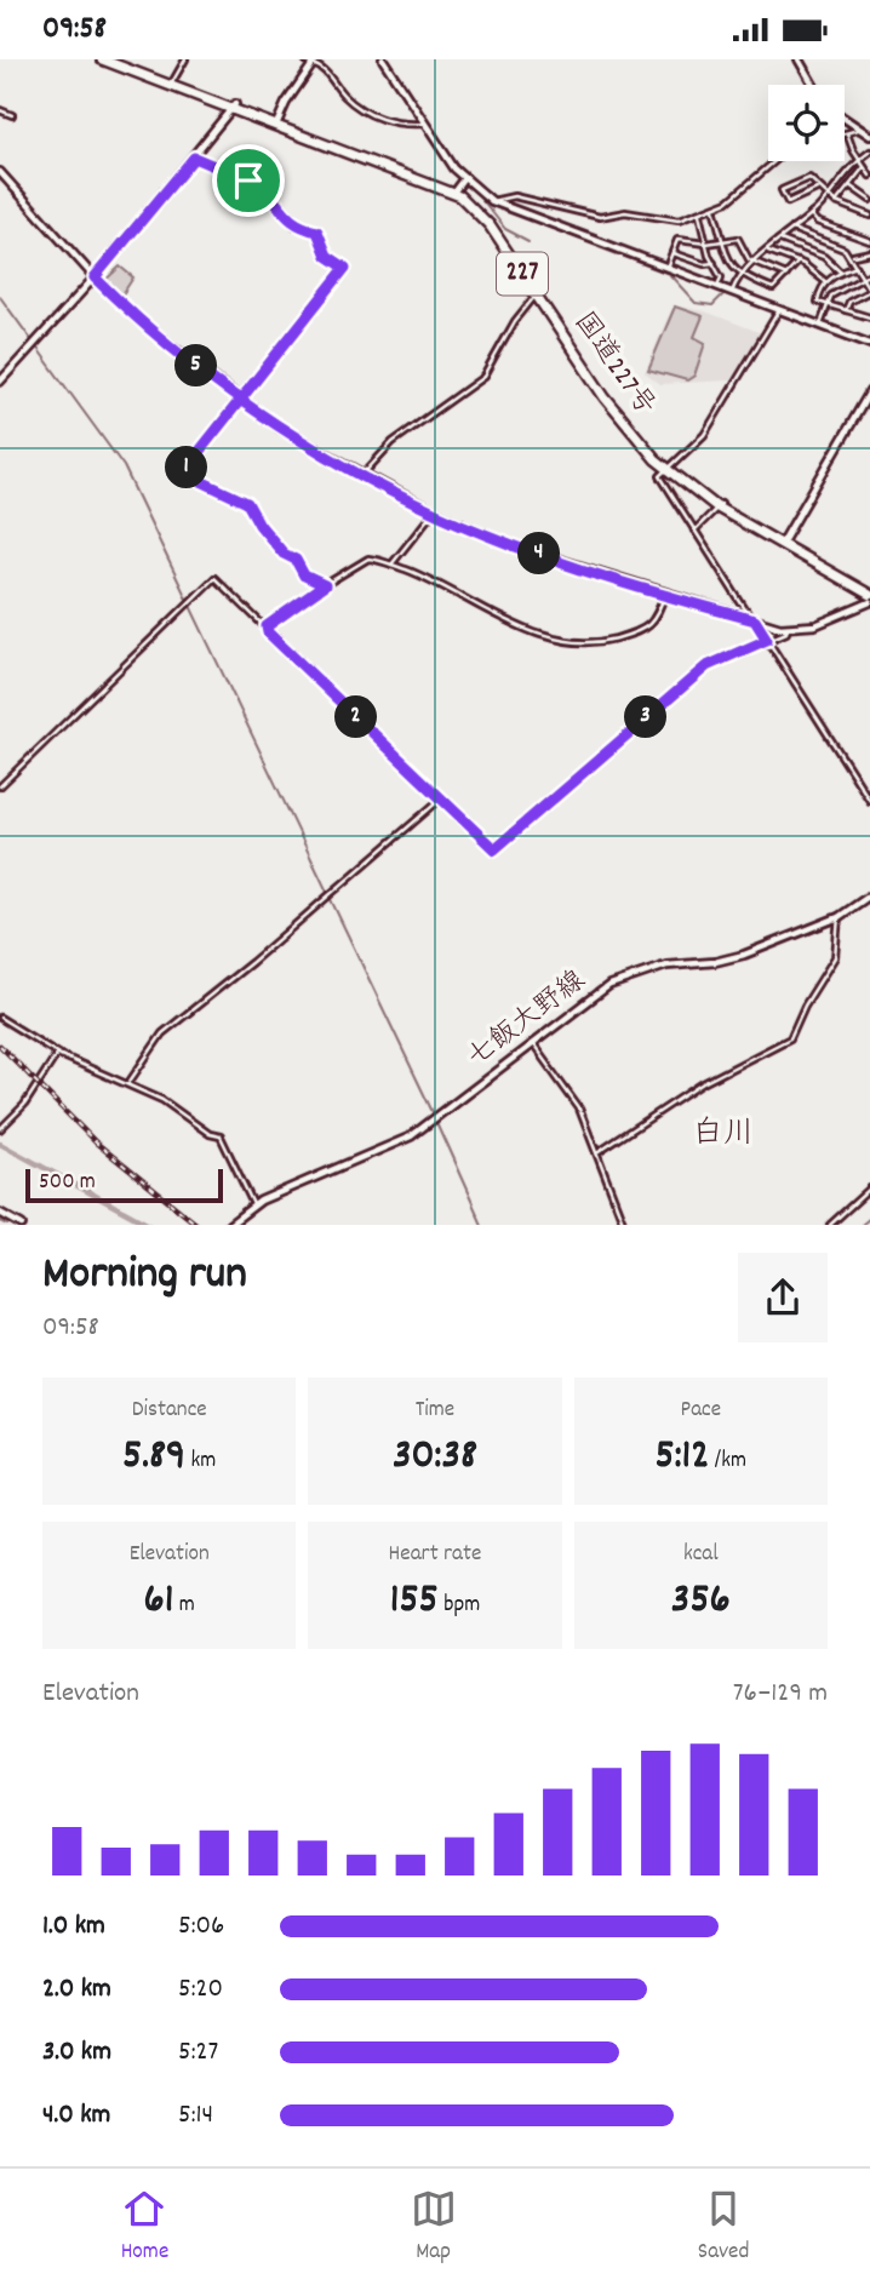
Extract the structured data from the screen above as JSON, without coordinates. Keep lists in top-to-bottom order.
{
  "streets": {
    "highway": ["227", "国道227号"],
    "main road": ["七飯大野線"]
  },
  "districts": ["白川"],
  "scale_bar": "500 m",
  "page": {
    "status": "09:58",
    "pins": [
      "5",
      "1",
      "4",
      "2",
      "3"
    ],
    "scale": "500 m",
    "heading": ["Morning run", "09:58"],
    "stats": [
      ["Distance", "5.89 km"],
      ["Time", "30:38"],
      ["Pace", "5:12 /km"],
      ["Elevation", "61 m"],
      ["Heart rate", "155 bpm"],
      ["kcal", "356"]
    ],
    "chart": ["Elevation", "76–129 m"],
    "list": [
      {
        "name": "1.0 km",
        "note": "5:06"
      },
      {
        "name": "2.0 km",
        "note": "5:20"
      },
      {
        "name": "3.0 km",
        "note": "5:27"
      },
      {
        "name": "4.0 km",
        "note": "5:14"
      }
    ],
    "tabs": ["Home", "Map", "Saved"]
  }
}
